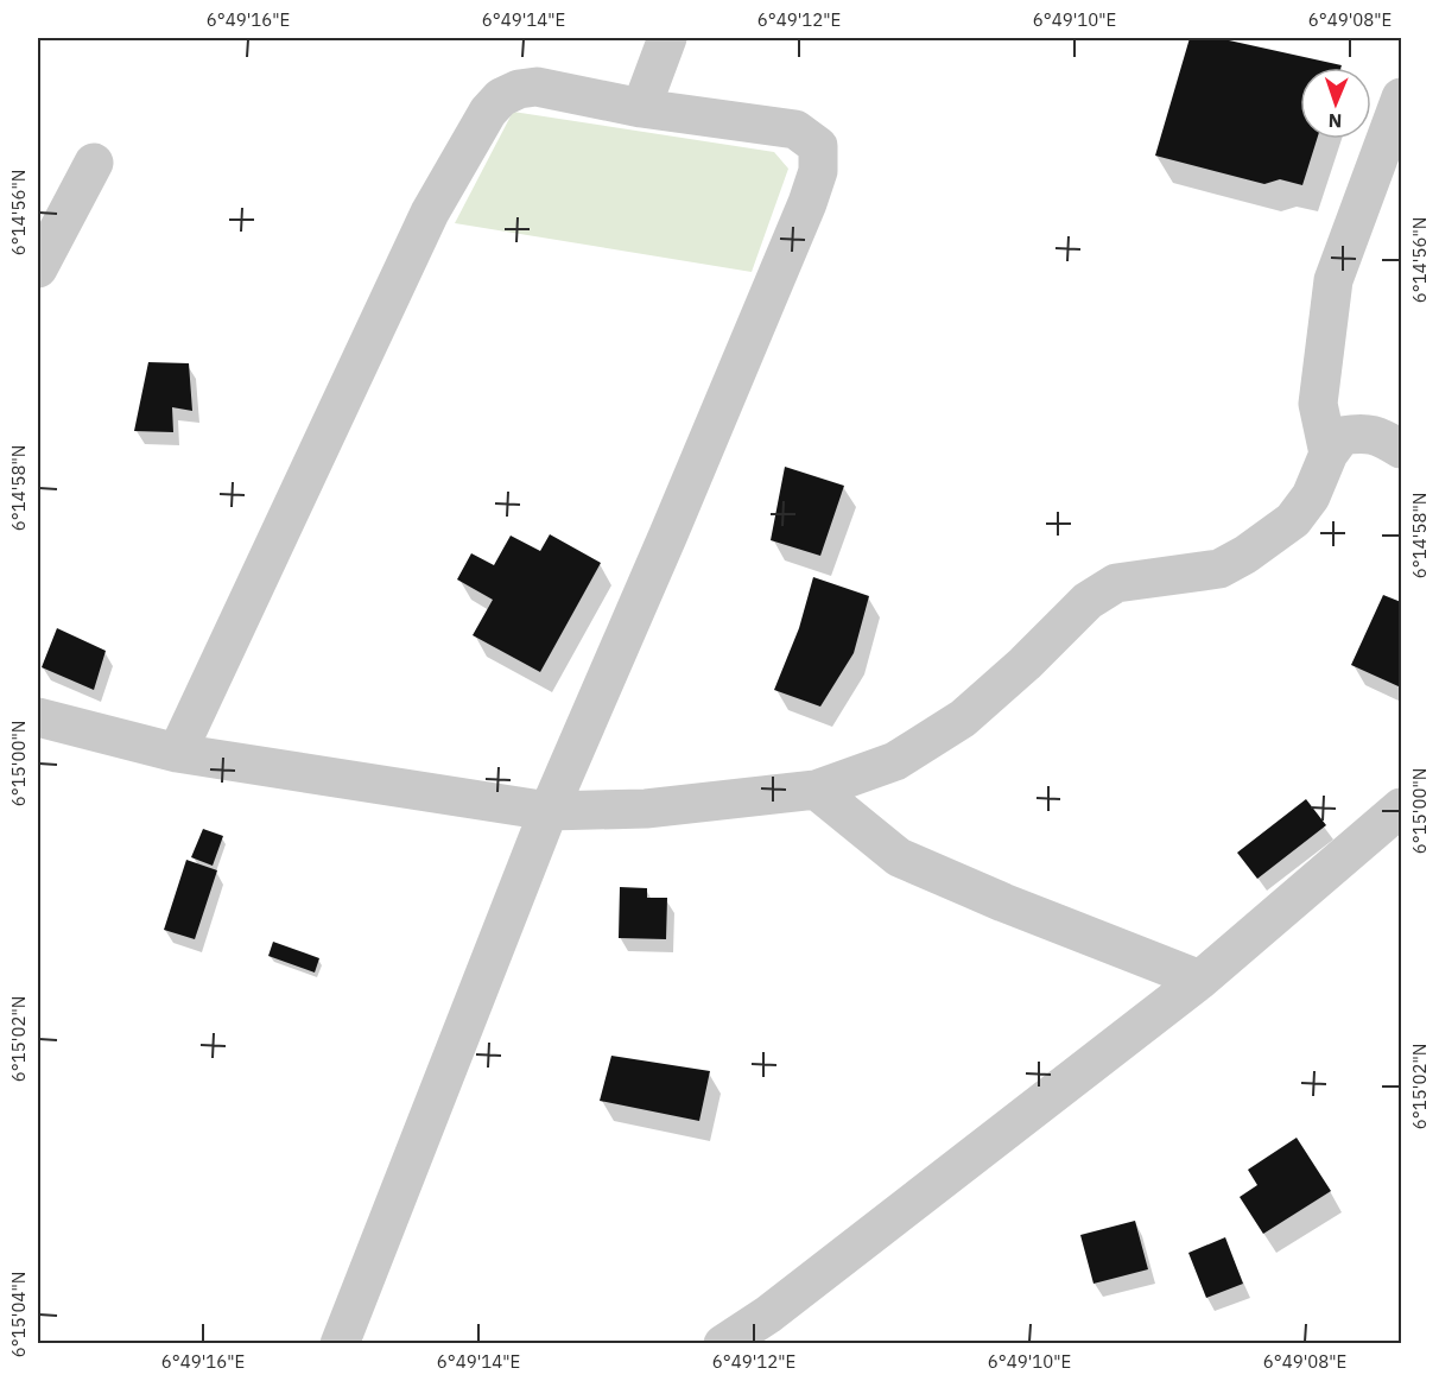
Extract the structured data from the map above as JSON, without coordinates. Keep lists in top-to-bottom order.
{
  "north": "bottom",
  "coordinates": [
    "6°49'16\"E",
    "6°49'14\"E",
    "6°49'12\"E",
    "6°49'10\"E",
    "6°49'08\"E",
    "6°14'56\"N",
    "6°14'58\"N",
    "6°15'00\"N",
    "6°15'02\"N",
    "6°15'04\"N"
  ]
}
